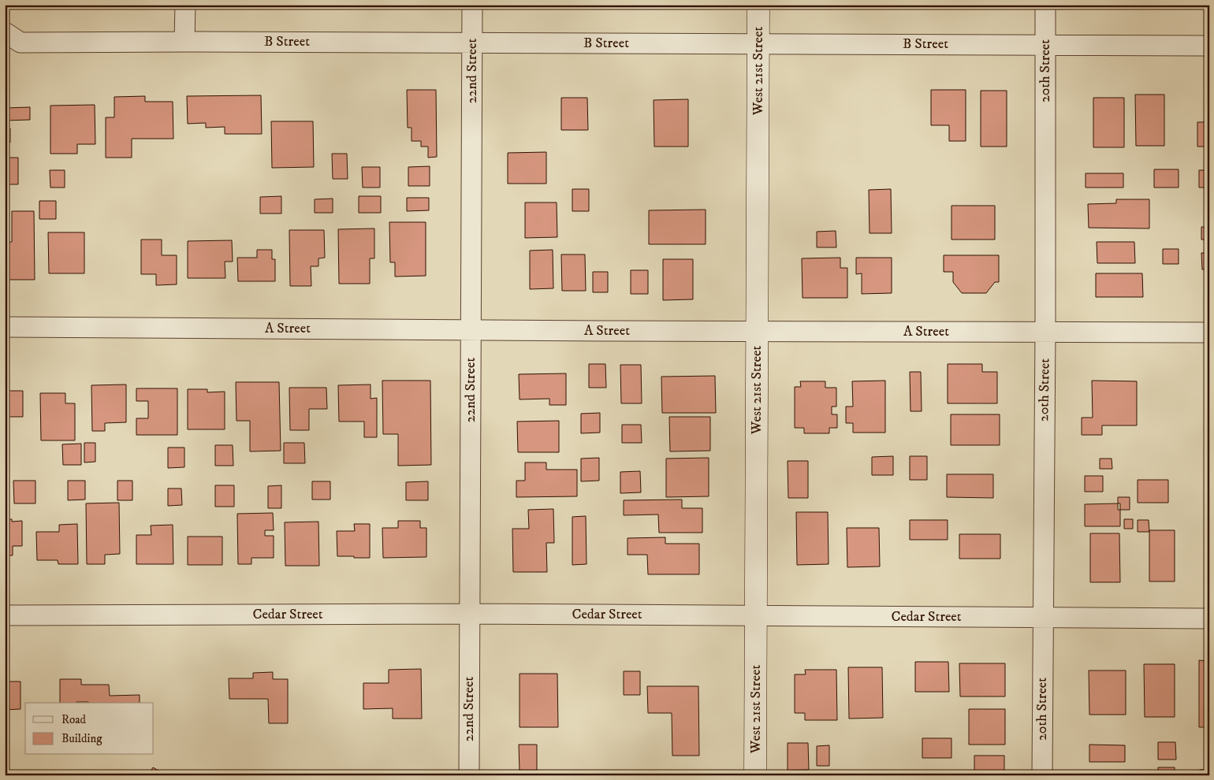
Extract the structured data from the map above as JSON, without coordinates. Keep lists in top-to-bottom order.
{
  "streets": {
    "street": [
      "B Street",
      "22nd Street",
      "West 21st Street",
      "20th Street",
      "A Street",
      "Cedar Street"
    ]
  },
  "crossings": [
    ["B Street", "22nd Street"],
    ["B Street", "West 21st Street"],
    ["B Street", "20th Street"],
    ["22nd Street", "A Street"],
    ["22nd Street", "Cedar Street"],
    ["West 21st Street", "A Street"],
    ["West 21st Street", "Cedar Street"],
    ["20th Street", "A Street"],
    ["20th Street", "Cedar Street"]
  ],
  "legend": ["Road", "Building"]
}
